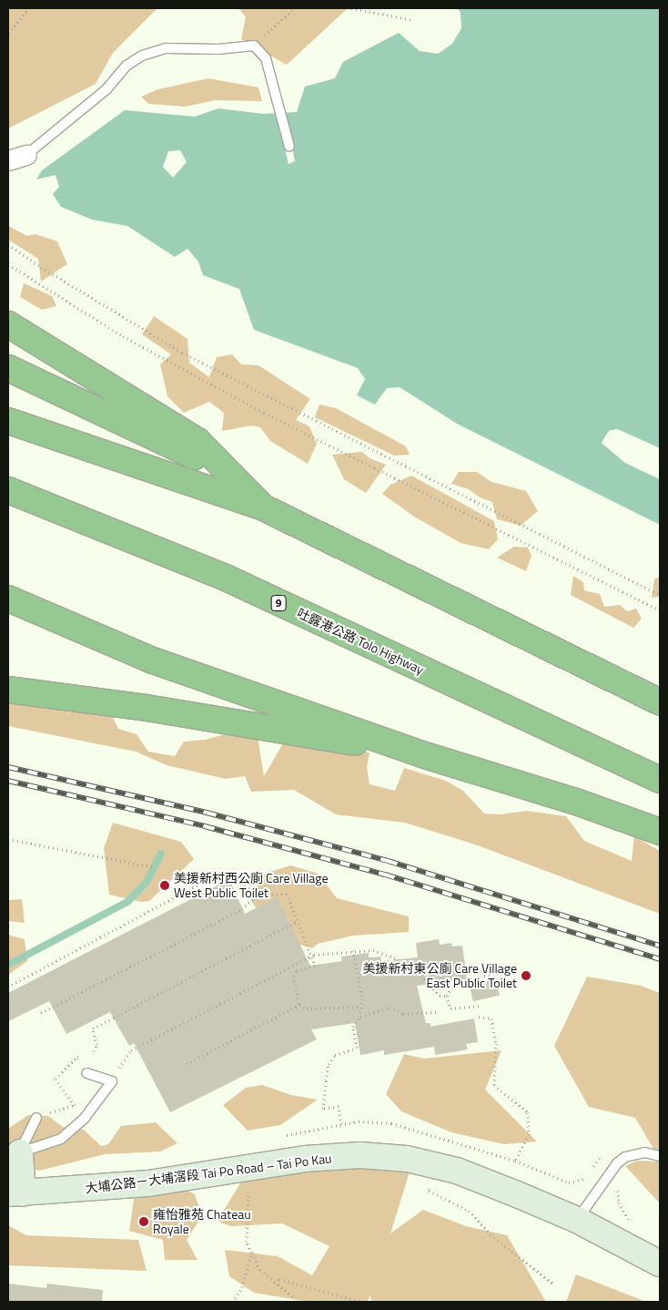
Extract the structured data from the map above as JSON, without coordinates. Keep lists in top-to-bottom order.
{
  "streets": {
    "highway": ["9", "吐露港公路 Tolo Highway"],
    "main road": ["大埔公路－大埔滘段 Tai Po Road – Tai Po Kau"]
  },
  "places": ["美援新村西公廁 Care Village West Public Toilet", "美援新村東公廁 Care Village East Public Toilet", "雍怡雅苑 Chateau Royale"]
}
